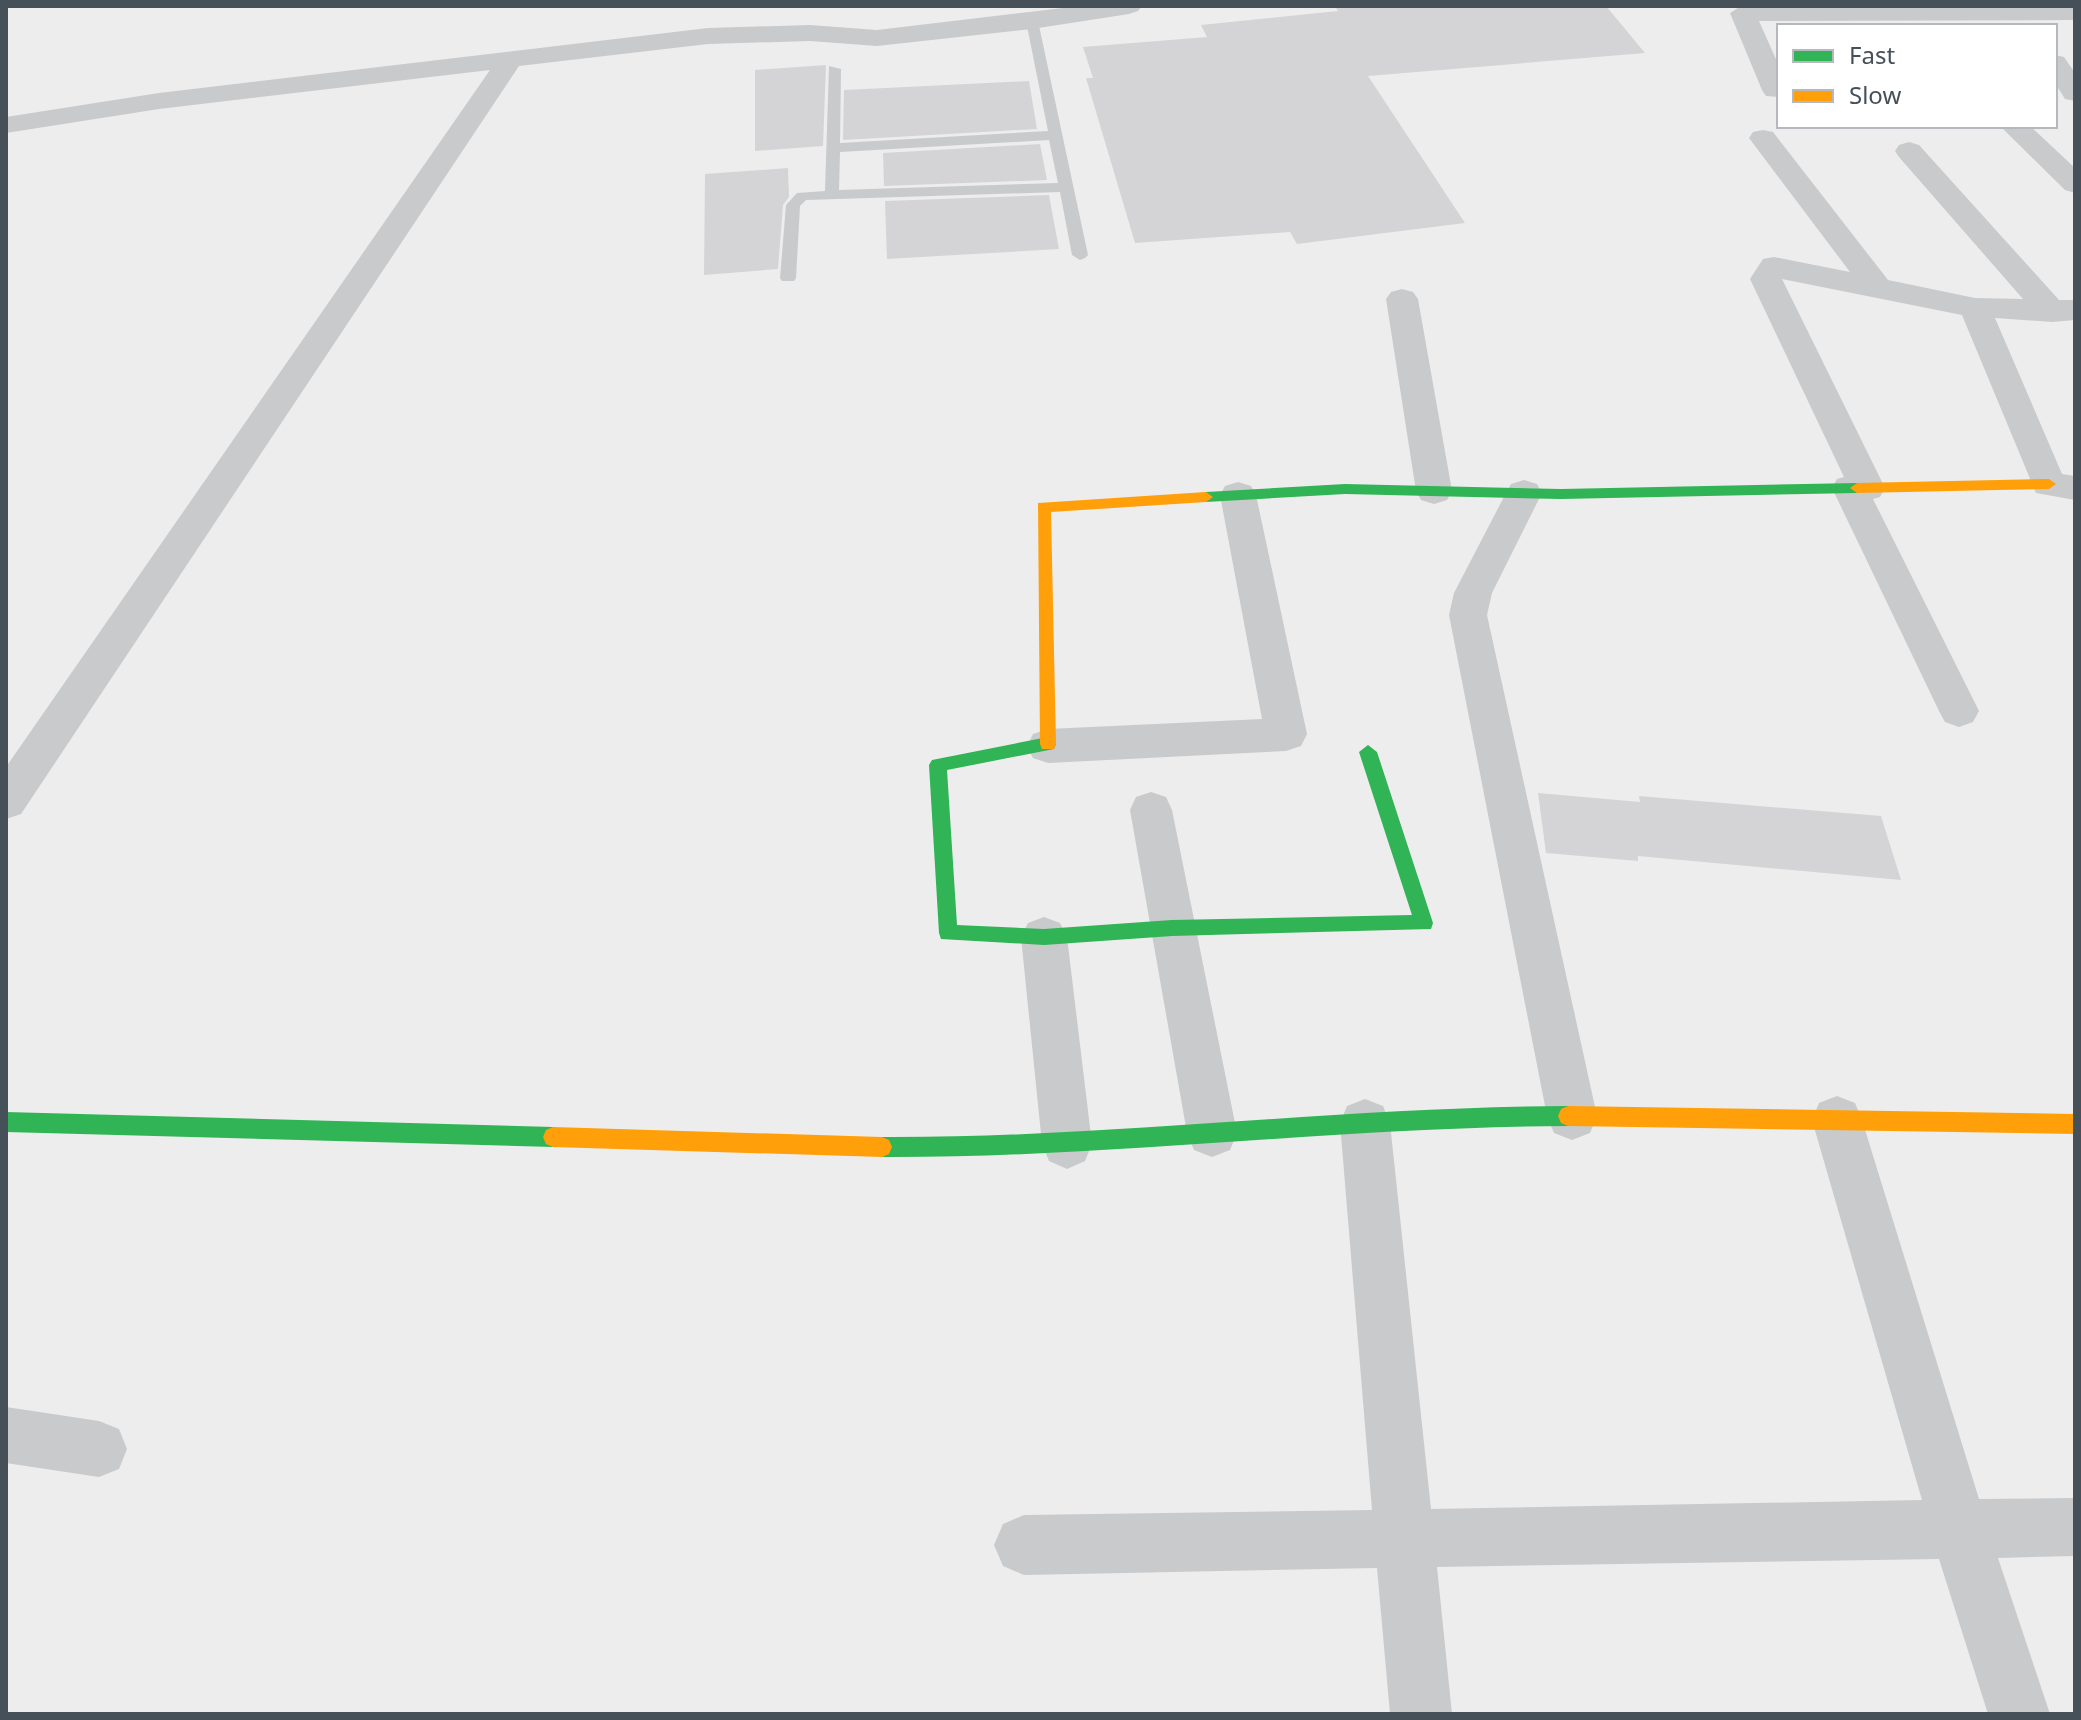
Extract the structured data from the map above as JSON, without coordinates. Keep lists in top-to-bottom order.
{
  "legend": ["Fast", "Slow"]
}
